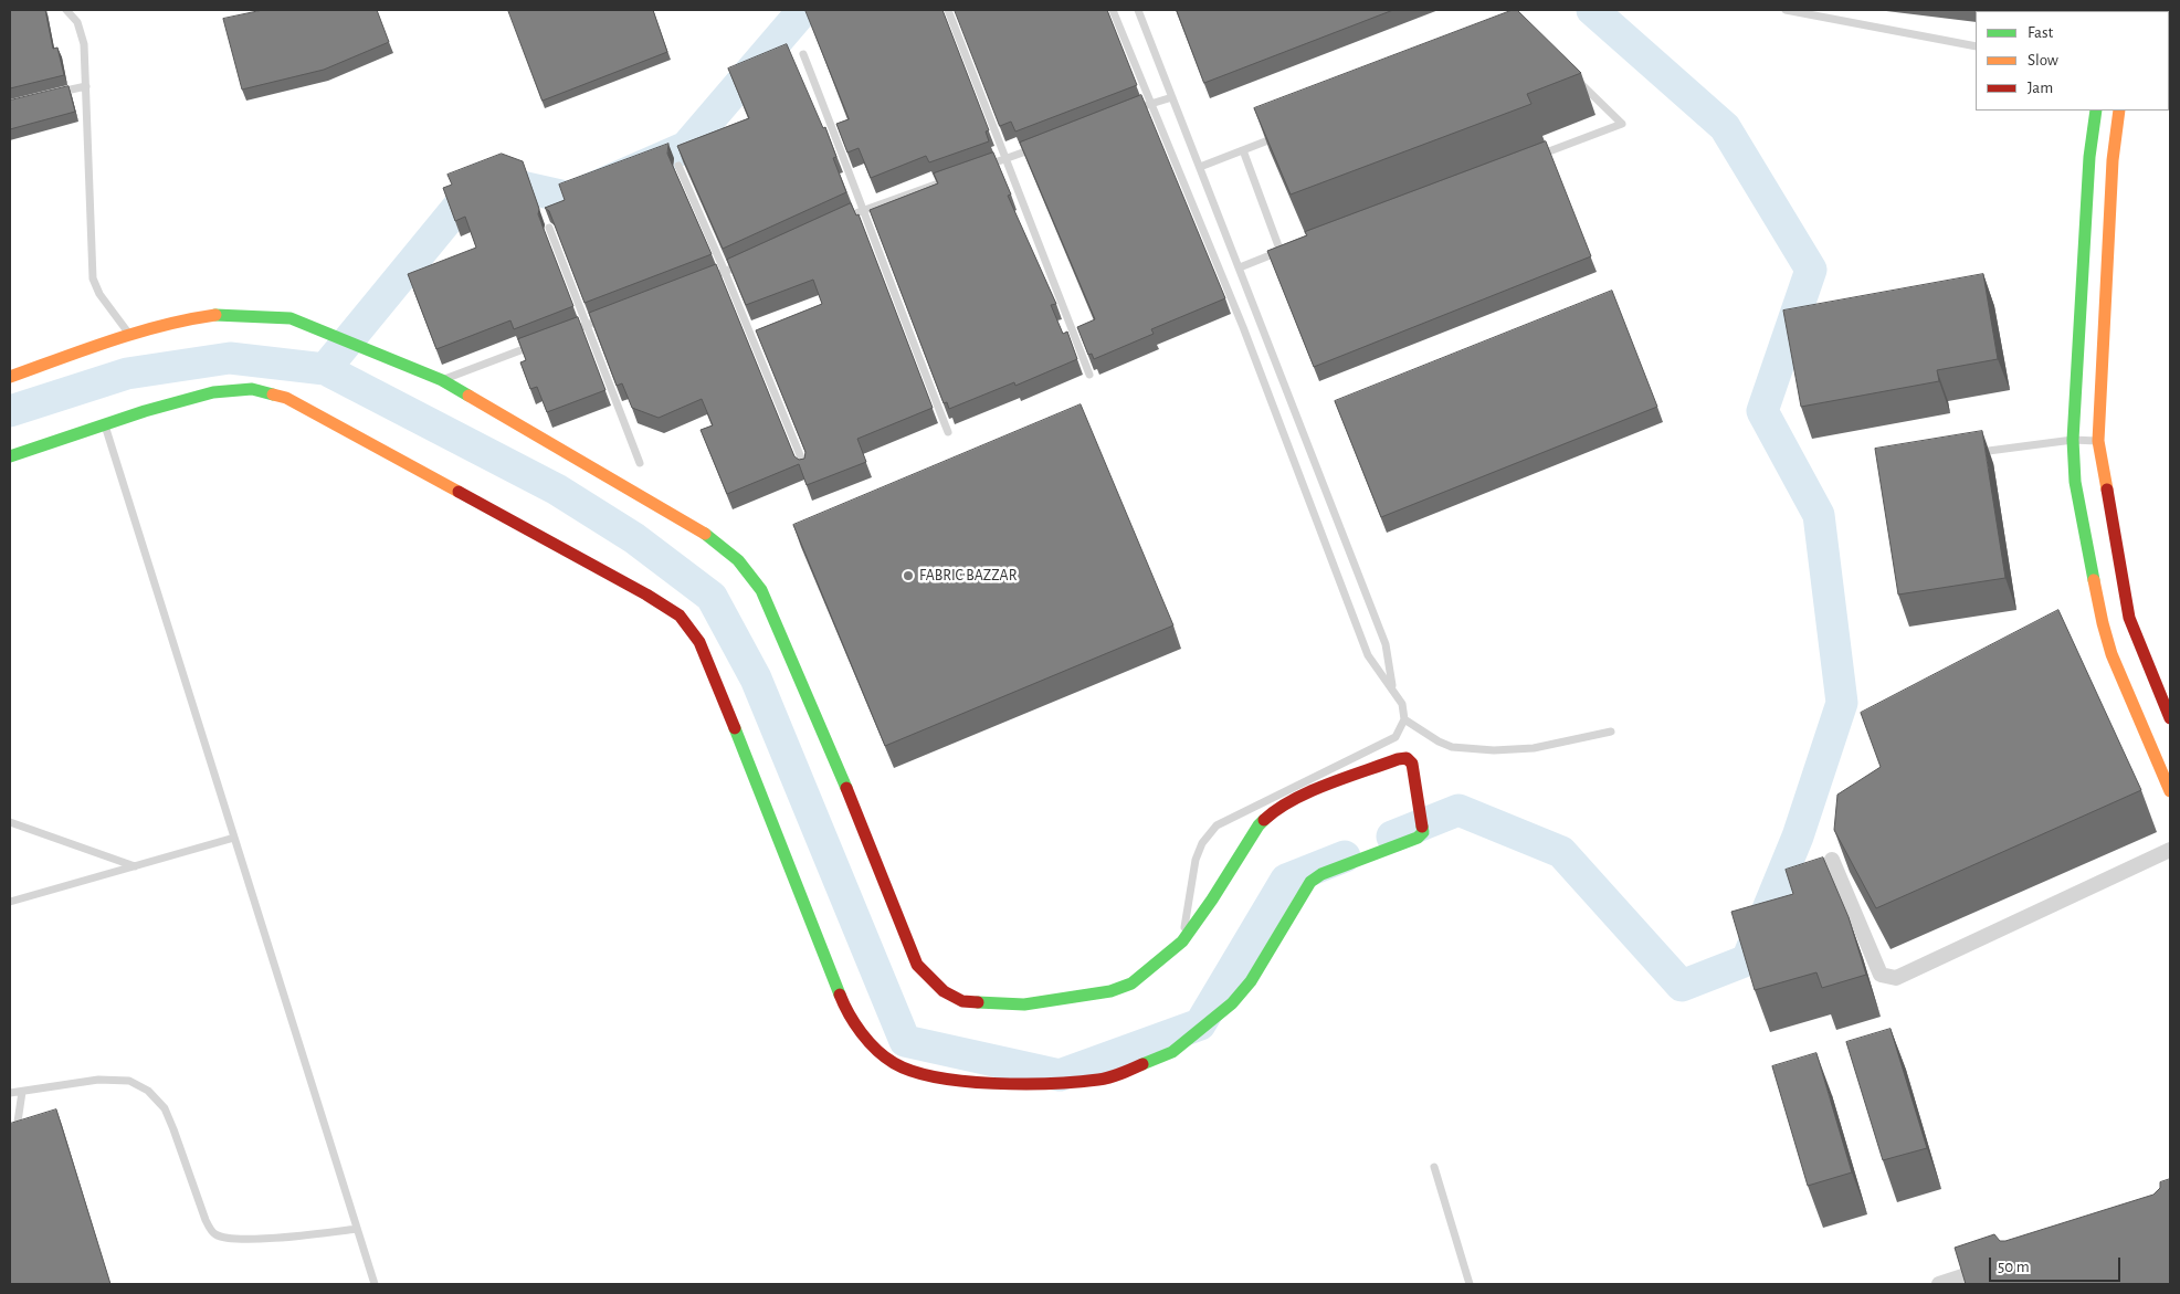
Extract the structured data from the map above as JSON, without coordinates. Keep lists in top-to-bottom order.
{
  "places": ["FABRIC BAZZAR"],
  "legend": ["Fast", "Slow", "Jam"],
  "scale_bar": "50 m"
}
